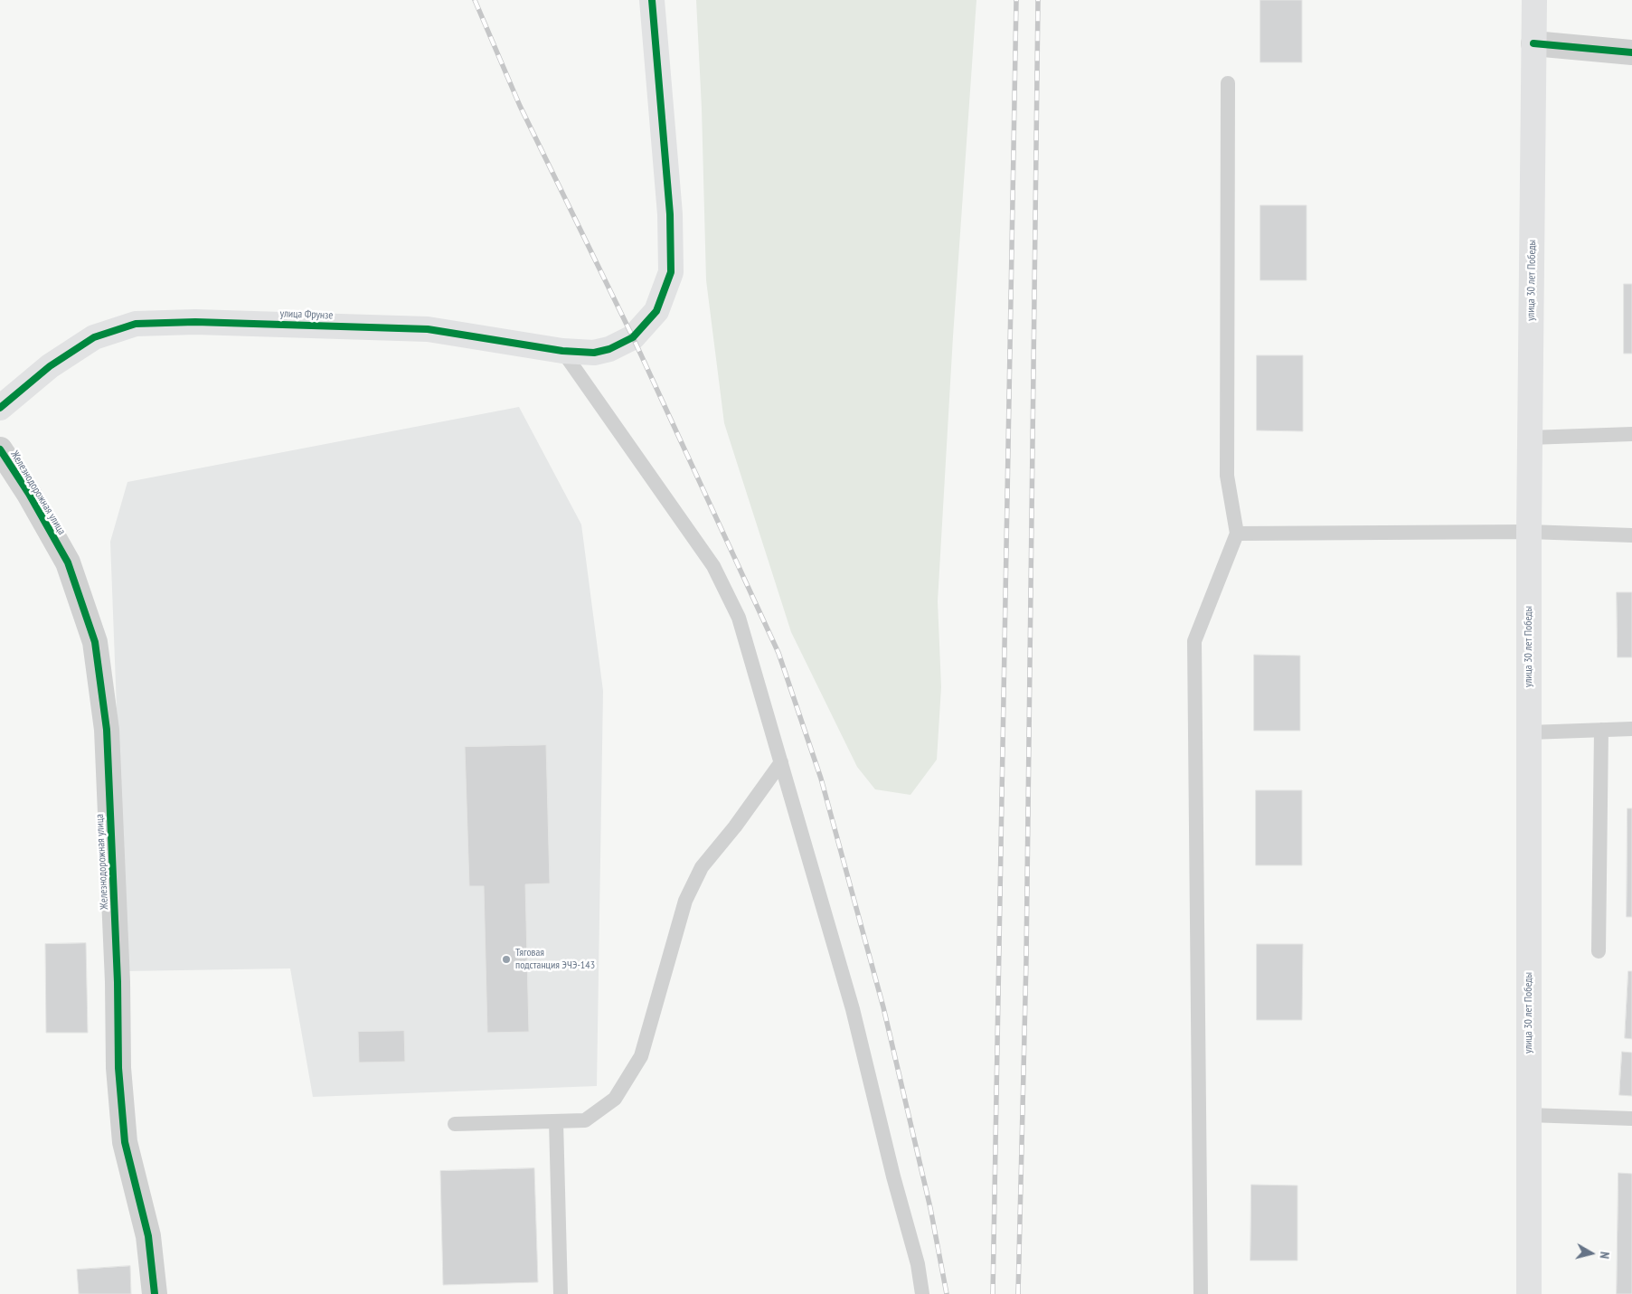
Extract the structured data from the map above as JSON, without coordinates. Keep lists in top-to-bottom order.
{
  "streets": {
    "main road": ["улица 30 лет Победы", "улица Фрунзе"],
    "street": ["Железнодорожная улица"]
  },
  "places": ["Тяговая подстанция ЭЧЭ-143"],
  "north": "right"
}
